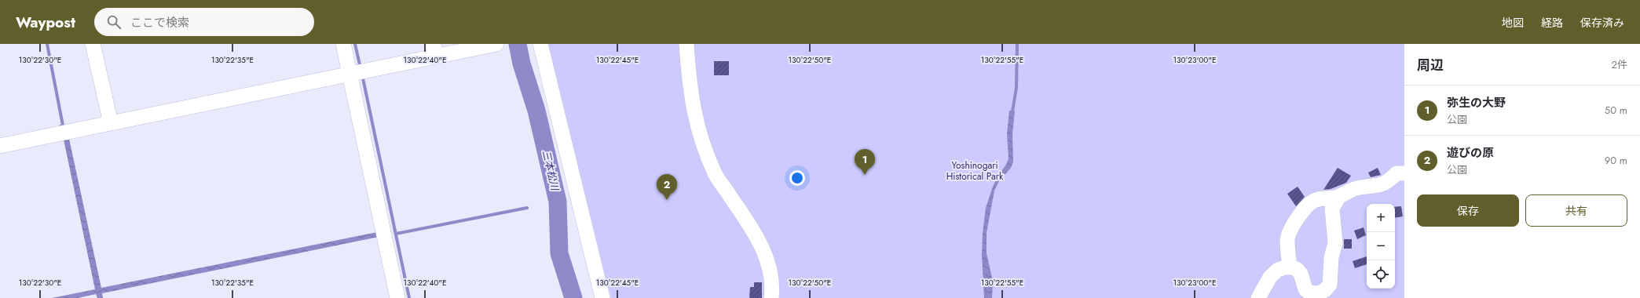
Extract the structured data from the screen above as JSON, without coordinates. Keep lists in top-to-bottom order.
{
  "water": ["三本松川"],
  "parks": ["Yoshinogari Historical Park"],
  "page": {
    "header": "Waypost",
    "search": "ここで検索",
    "nav": ["地図", "経路", "保存済み"],
    "heading": ["周辺", "2件"],
    "list": [
      {
        "mark": "1",
        "name": "弥生の大野",
        "note": "公園",
        "value": "50 m"
      },
      {
        "mark": "2",
        "name": "遊びの原",
        "note": "公園",
        "value": "90 m"
      }
    ],
    "pins": ["1", "2"],
    "buttons": ["保存", "共有"],
    "map_buttons": ["+", "−"]
  },
  "coordinates": [
    "130°22'30\"E",
    "130°22'35\"E",
    "130°22'40\"E",
    "130°22'45\"E",
    "130°22'50\"E",
    "130°22'55\"E",
    "130°23'00\"E"
  ]
}
